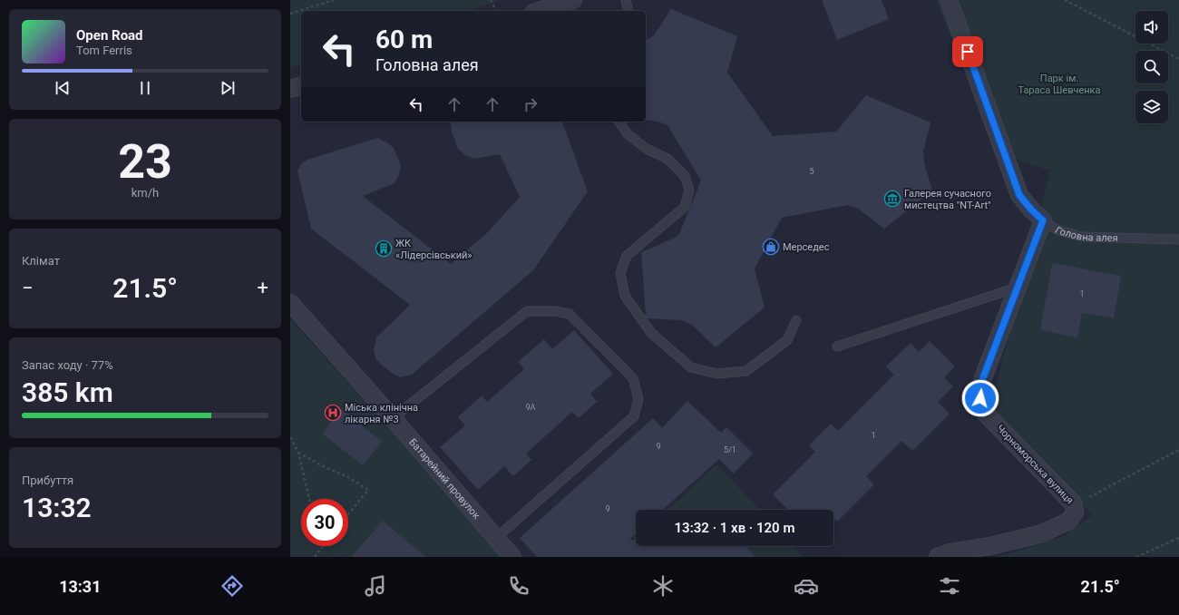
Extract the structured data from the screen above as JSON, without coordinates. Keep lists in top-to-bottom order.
{
  "streets": {
    "street": ["Головна алея", "Чорноморська вулиця", "Батарейний провулок"]
  },
  "crossings": [
    ["Головна алея", "Чорноморська вулиця"]
  ],
  "parks": ["Парк ім. Тараса Шевченка"],
  "places": {
    "museum": ["Галерея сучасного мистецтва \"NT-Art\""],
    "shop": ["Мерседес"],
    "building": ["ЖК «Лідерсівський»"],
    "hospital": ["Міська клінічна лікарня №3"]
  },
  "house_numbers": [
    "5",
    "1",
    "9А",
    "1",
    "9",
    "5/1",
    "9"
  ],
  "page": {
    "turn": ["60 m", "Головна алея"],
    "song": ["Open Road", "Tom Ferris"],
    "tile": [
      ["23", "km/h"],
      "Клімат",
      ["Запас ходу · 77%", "385 km"],
      ["Прибуття", "13:32"]
    ],
    "heat": ["−", "21.5°", "+"],
    "limit": "30",
    "trip": "13:32 · 1 хв · 120 m",
    "tabs": ["13:31", "21.5°"]
  }
}
